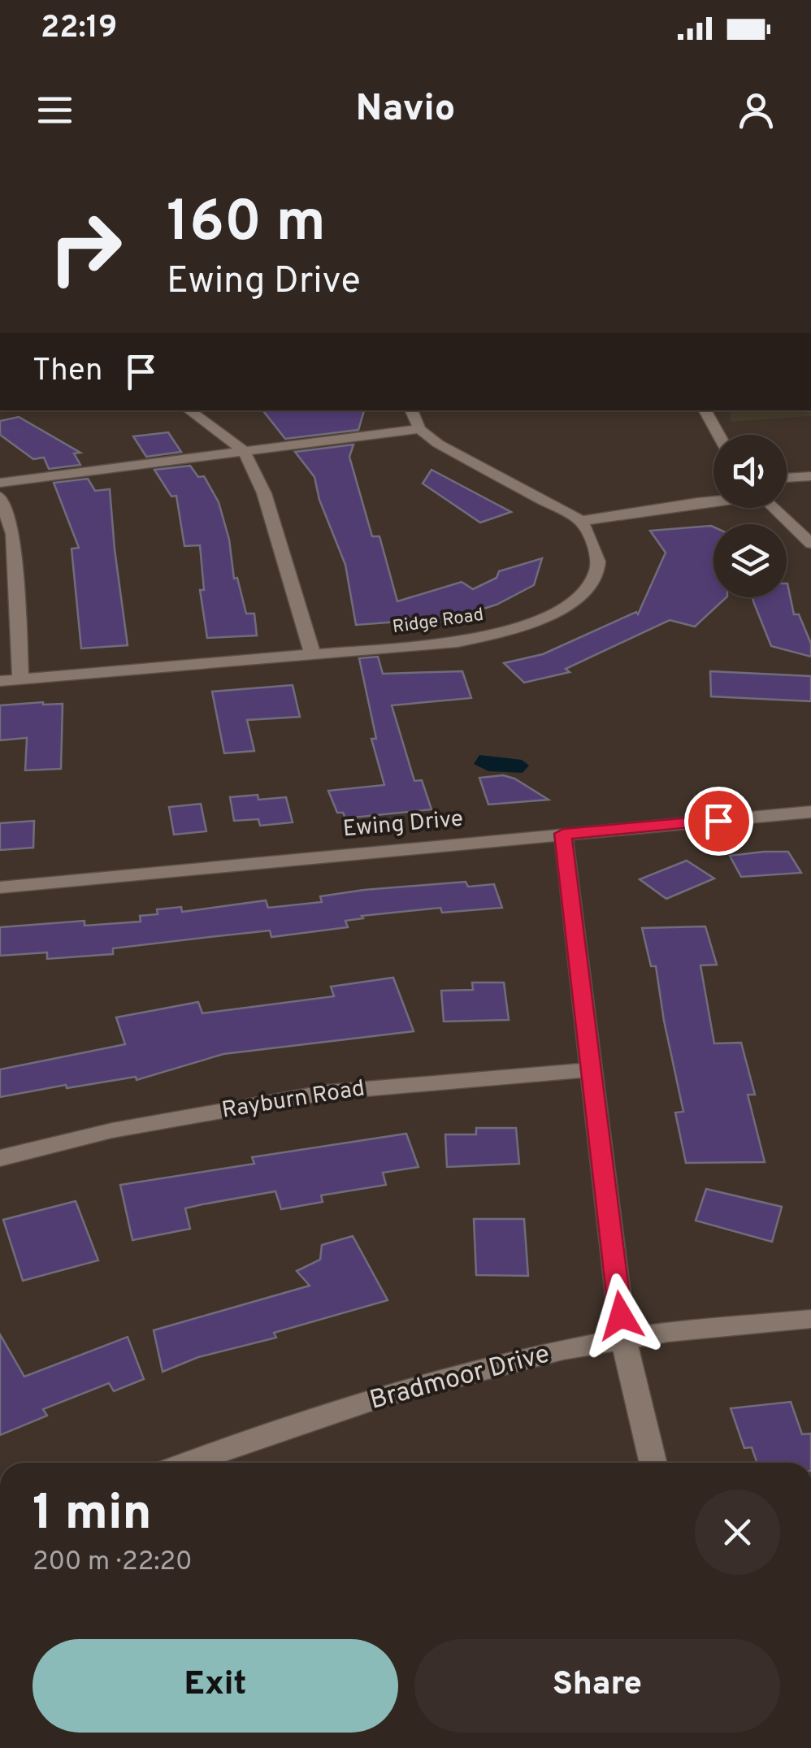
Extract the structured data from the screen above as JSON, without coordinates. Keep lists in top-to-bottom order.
{
  "streets": {
    "street": [
      "Ridge Road",
      "Ewing Drive",
      "Rayburn Road",
      "Bradmoor Drive"
    ]
  },
  "page": {
    "status": "22:19",
    "header": "Navio",
    "turn": ["160 m", "Ewing Drive"],
    "then": "Then",
    "heading": ["1 min", "200 m · 22:20"],
    "buttons": ["Exit", "Share"]
  }
}
